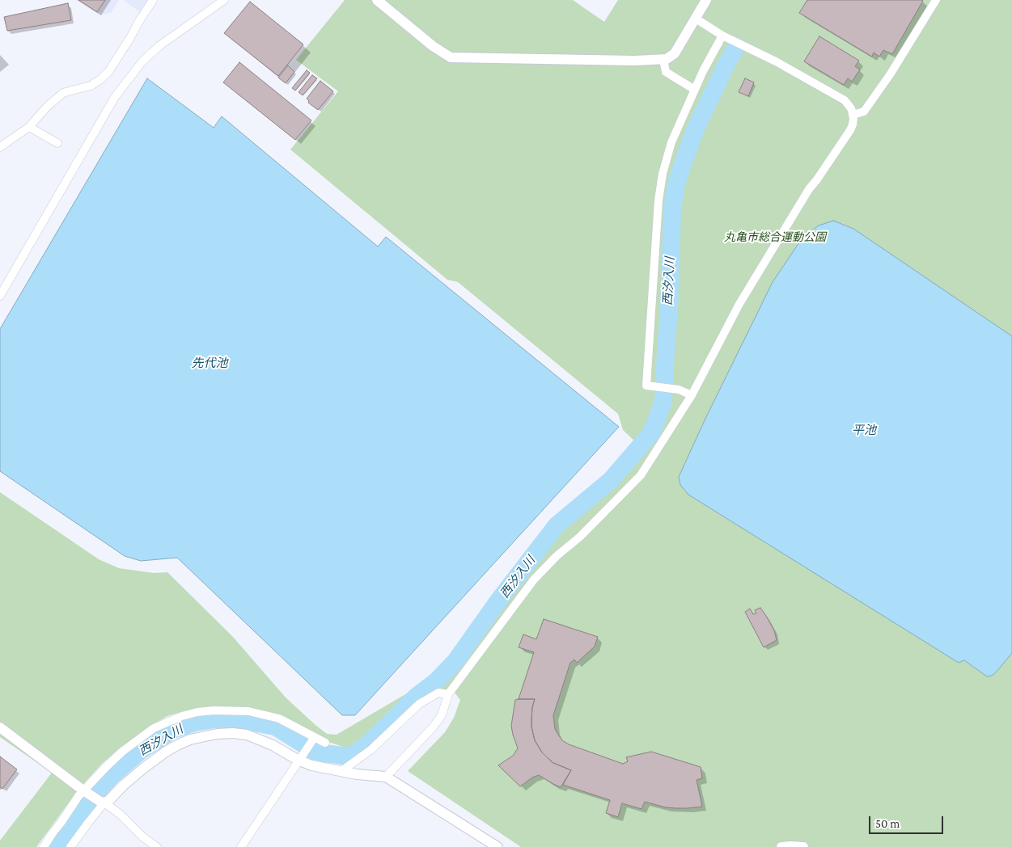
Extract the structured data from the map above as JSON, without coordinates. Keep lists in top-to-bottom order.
{
  "water": ["西汐入川", "先代池", "平池"],
  "parks": ["丸亀市総合運動公園"],
  "scale_bar": "50 m"
}
